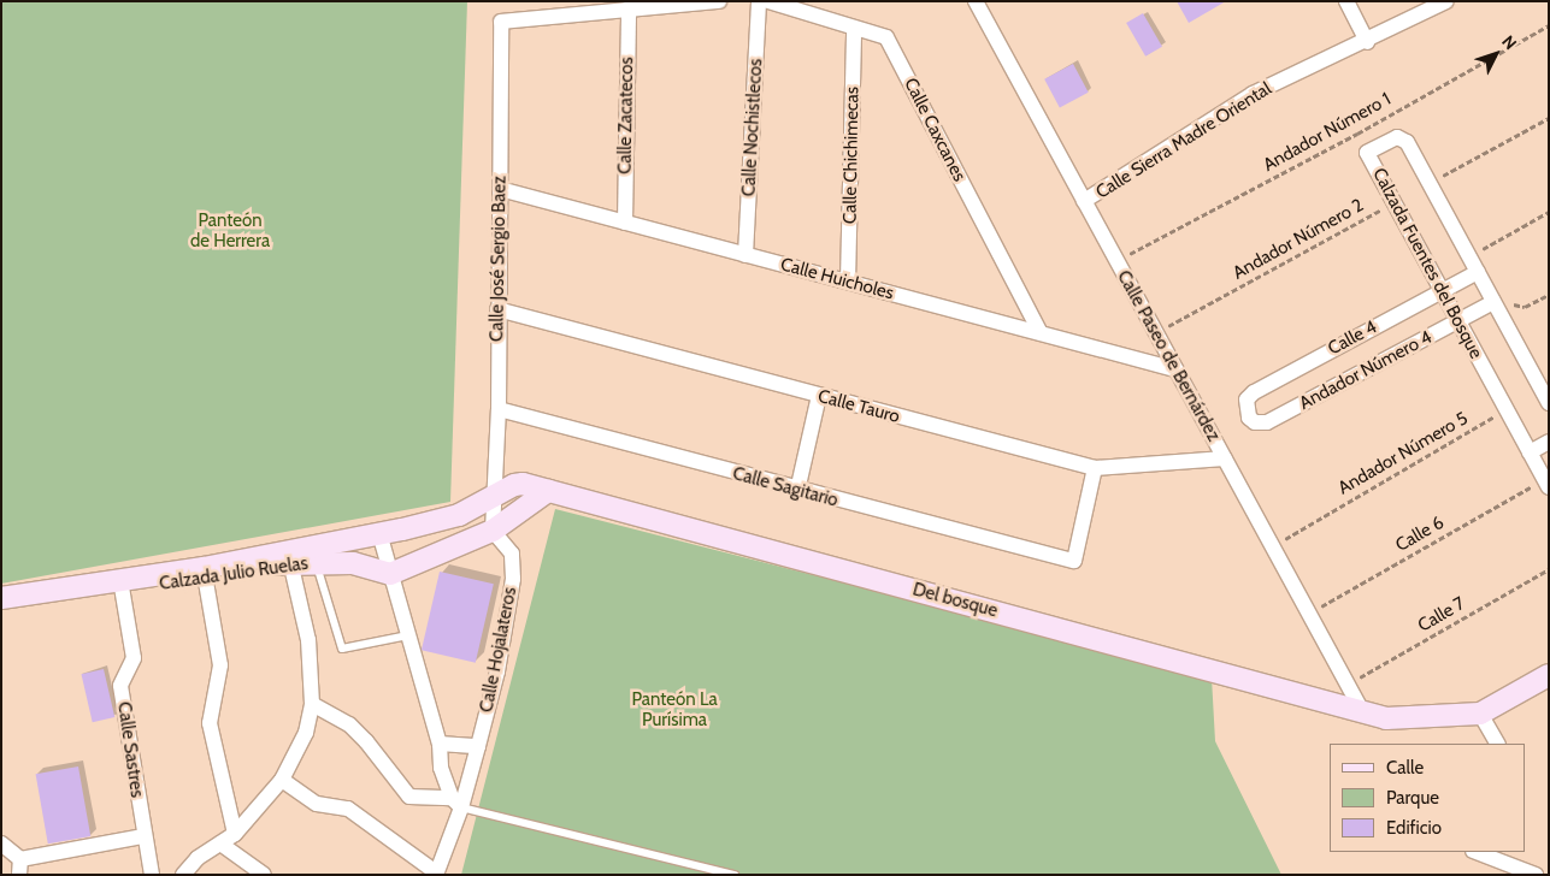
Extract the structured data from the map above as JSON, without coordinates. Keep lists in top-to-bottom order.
{
  "streets": {
    "main road": ["Calzada Julio Ruelas", "Del bosque"],
    "street": [
      "Calle Zacatecos",
      "Calle Nochistlecos",
      "Calle Caxcanes",
      "Calle Sierra Madre Oriental",
      "Calle Chichimecas",
      "Calle José Sergio Baez",
      "Calzada Fuentes del Bosque",
      "Calle Huicholes",
      "Calle 4",
      "Calle Paseo de Bernárdez",
      "Andador Número 4",
      "Calle Tauro",
      "Calle Sagitario",
      "Calle Hojalateros",
      "Calle Sastres"
    ],
    "path": [
      "Andador Número 1",
      "Andador Número 2",
      "Andador Número 5",
      "Calle 6",
      "Calle 7"
    ]
  },
  "crossings": [
    ["Calle Zacatecos", "Calle José Sergio Baez"],
    ["Calle Zacatecos", "Calle Huicholes"],
    ["Calle Nochistlecos", "Calle Huicholes"],
    ["Calle Caxcanes", "Calle Chichimecas"],
    ["Calle Caxcanes", "Calle Huicholes"],
    ["Andador Número 1", "Calle Paseo de Bernárdez"],
    ["Calle Sierra Madre Oriental", "Calle Paseo de Bernárdez"],
    ["Calle Chichimecas", "Calle Huicholes"],
    ["Andador Número 2", "Calzada Fuentes del Bosque"],
    ["Andador Número 2", "Calle Paseo de Bernárdez"],
    ["Calle José Sergio Baez", "Calle Huicholes"],
    ["Calle José Sergio Baez", "Calle Tauro"],
    ["Calle José Sergio Baez", "Calle Sagitario"],
    ["Calle José Sergio Baez", "Calzada Julio Ruelas"],
    ["Calle José Sergio Baez", "Del bosque"],
    ["Calzada Fuentes del Bosque", "Calle 4"],
    ["Calzada Fuentes del Bosque", "Andador Número 4"],
    ["Calzada Fuentes del Bosque", "Andador Número 5"],
    ["Calzada Fuentes del Bosque", "Calle 6"],
    ["Calle Huicholes", "Calle Paseo de Bernárdez"],
    ["Calle 4", "Andador Número 4"],
    ["Calle Paseo de Bernárdez", "Calle Tauro"],
    ["Calle Paseo de Bernárdez", "Andador Número 5"],
    ["Calle Paseo de Bernárdez", "Calle 6"],
    ["Calle Paseo de Bernárdez", "Del bosque"],
    ["Calle Paseo de Bernárdez", "Calle 7"],
    ["Calle Tauro", "Calle Sagitario"],
    ["Calzada Julio Ruelas", "Del bosque"],
    ["Calzada Julio Ruelas", "Calle Sastres"]
  ],
  "parks": ["Panteón de Herrera", "Panteón La Purísima"],
  "legend": ["Calle", "Parque", "Edificio"],
  "north": "top right"
}
